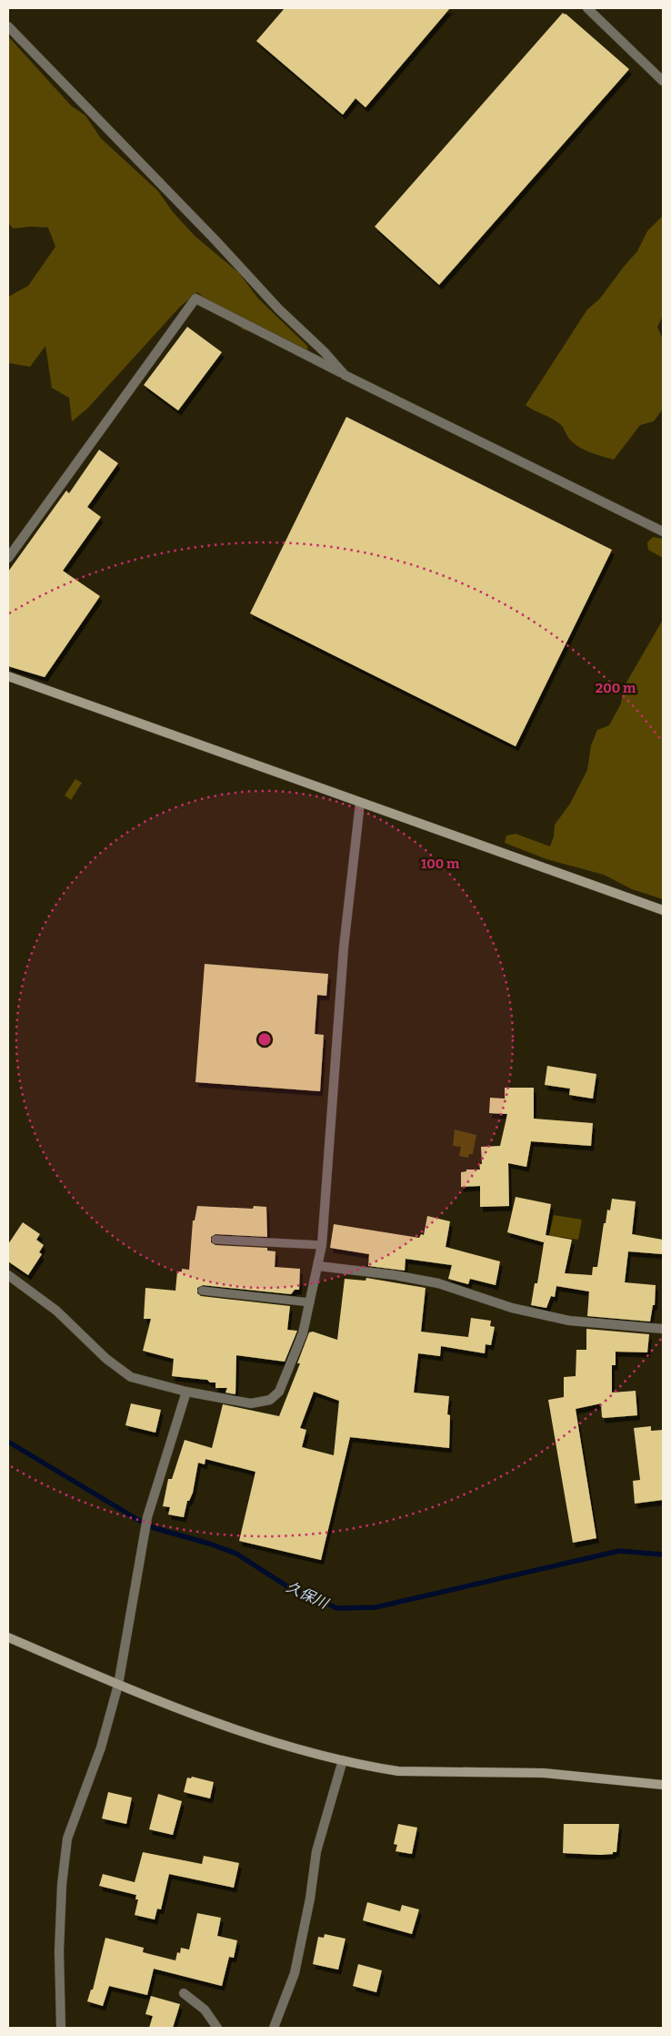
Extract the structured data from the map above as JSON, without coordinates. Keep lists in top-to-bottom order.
{
  "water": ["久保川"],
  "rings": ["200 m", "100 m"]
}
